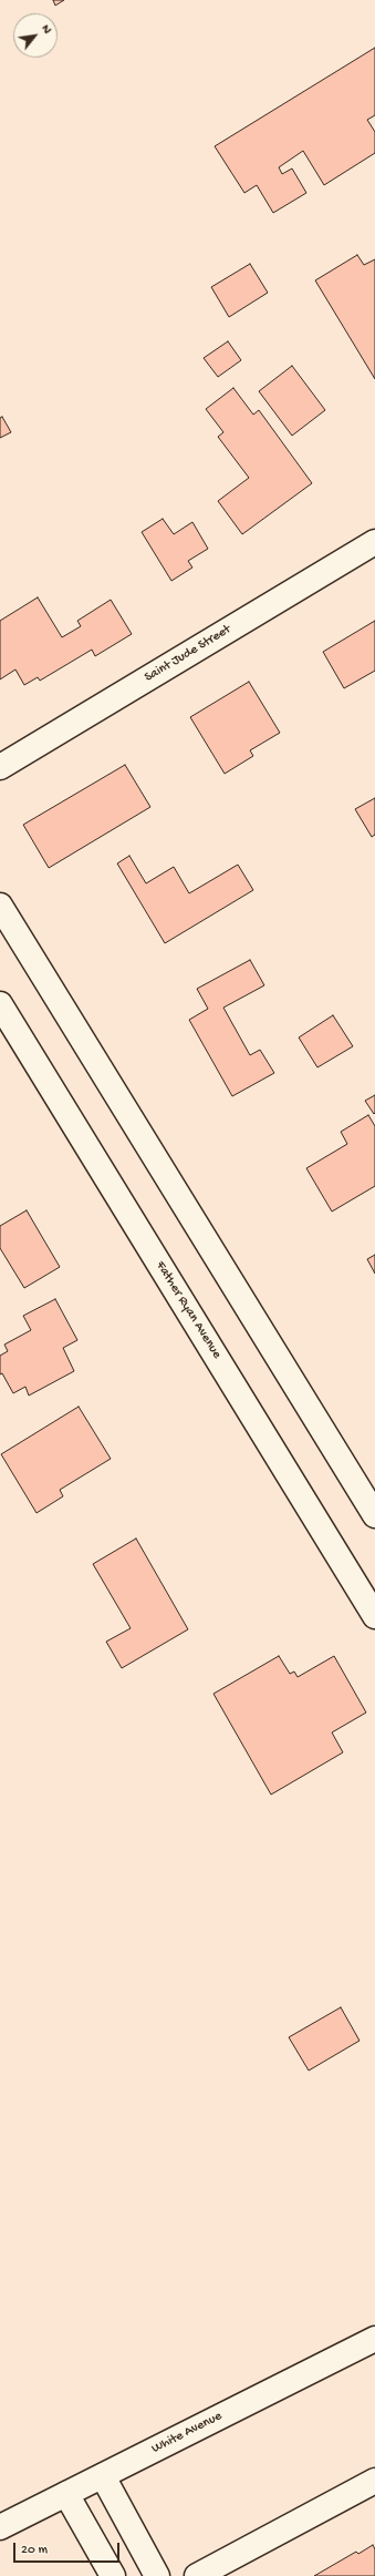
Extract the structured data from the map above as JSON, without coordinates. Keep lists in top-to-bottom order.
{
  "streets": {
    "street": ["Saint Jude Street", "Father Ryan Avenue", "White Avenue"]
  },
  "scale_bar": "20 m",
  "north": "top right"
}
